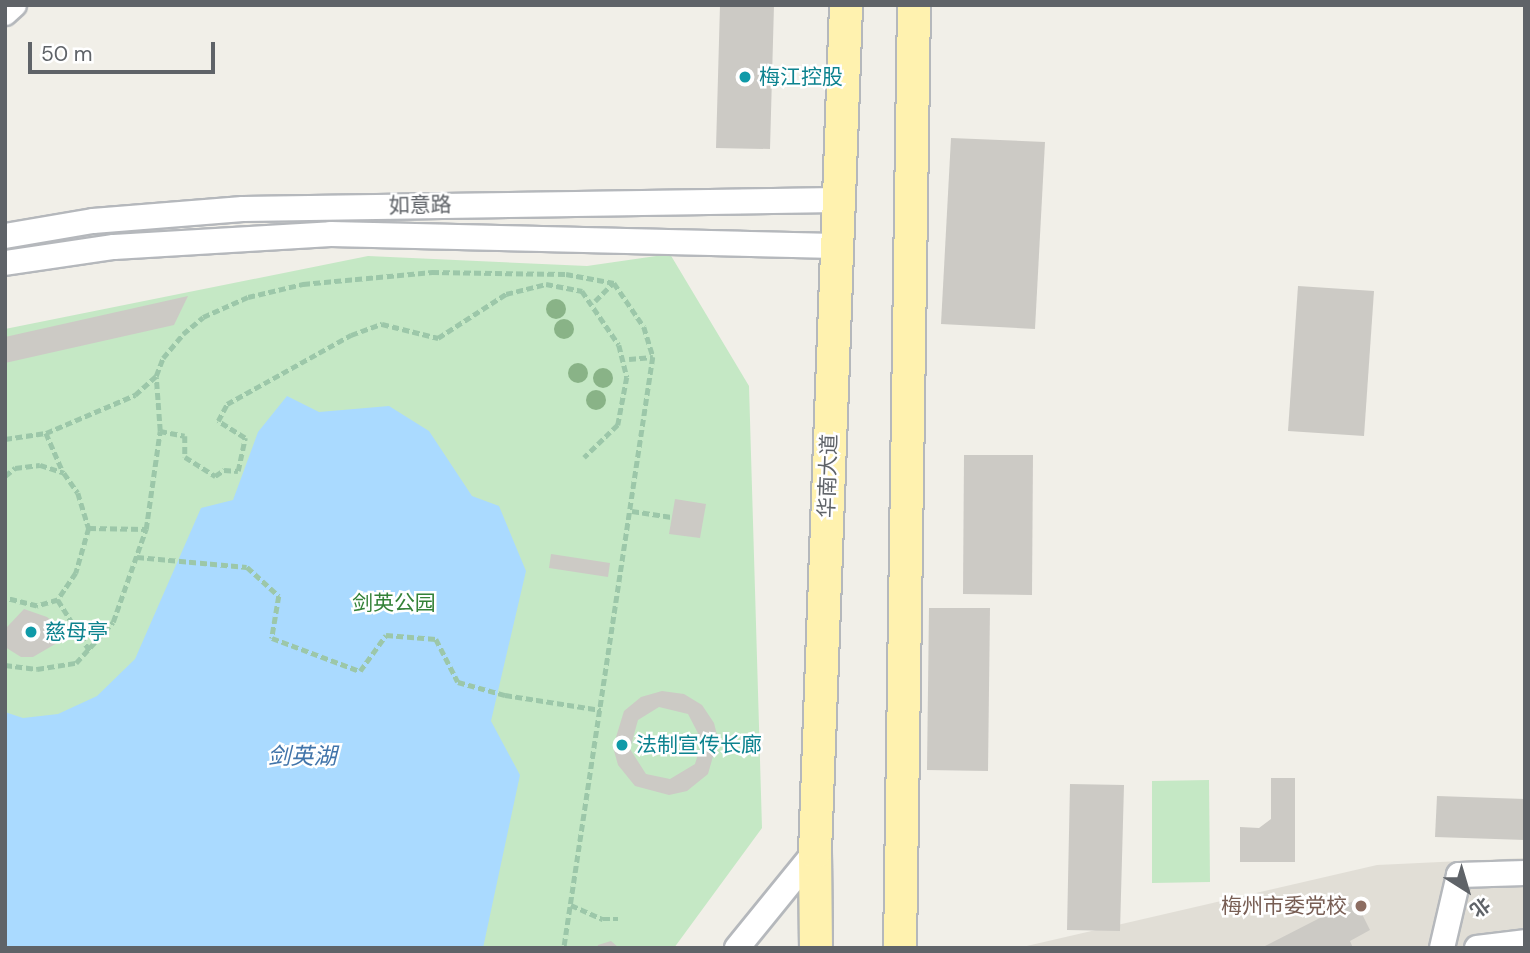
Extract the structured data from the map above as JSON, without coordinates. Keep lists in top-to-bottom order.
{
  "streets": {
    "main road": ["华南大道"],
    "street": ["如意路"]
  },
  "crossings": [
    ["如意路", "华南大道"]
  ],
  "water": ["剑英湖"],
  "parks": ["剑英公园"],
  "places": [
    "梅江控股",
    "慈母亭",
    "法制宣传长廊",
    "梅州市委党校"
  ],
  "scale_bar": "50 m",
  "north": "bottom right"
}
